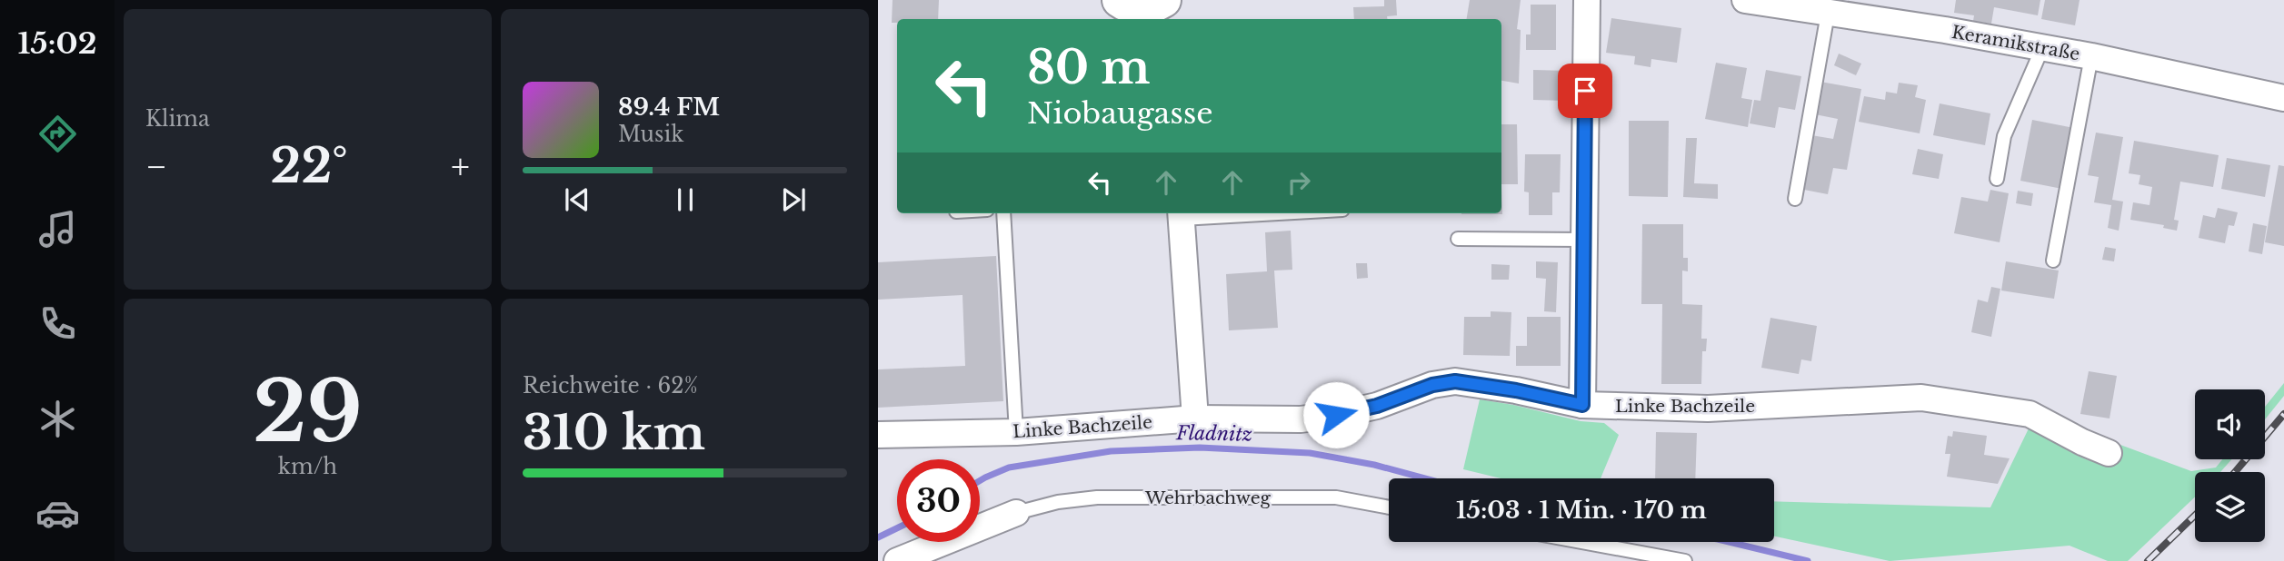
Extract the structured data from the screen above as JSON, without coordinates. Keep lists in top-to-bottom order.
{
  "streets": {
    "street": ["Keramikstraße", "Linke Bachzeile"],
    "lane": ["Wehrbachweg"]
  },
  "water": ["Fladnitz"],
  "page": {
    "tabs": "15:02",
    "tile": [
      "Klima",
      ["29", "km/h"],
      ["Reichweite · 62%", "310 km"]
    ],
    "turn": ["80 m", "Niobaugasse"],
    "song": ["89.4 FM", "Musik"],
    "heat": ["−", "22°", "+"],
    "limit": "30",
    "trip": "15:03 · 1 Min. · 170 m"
  }
}
